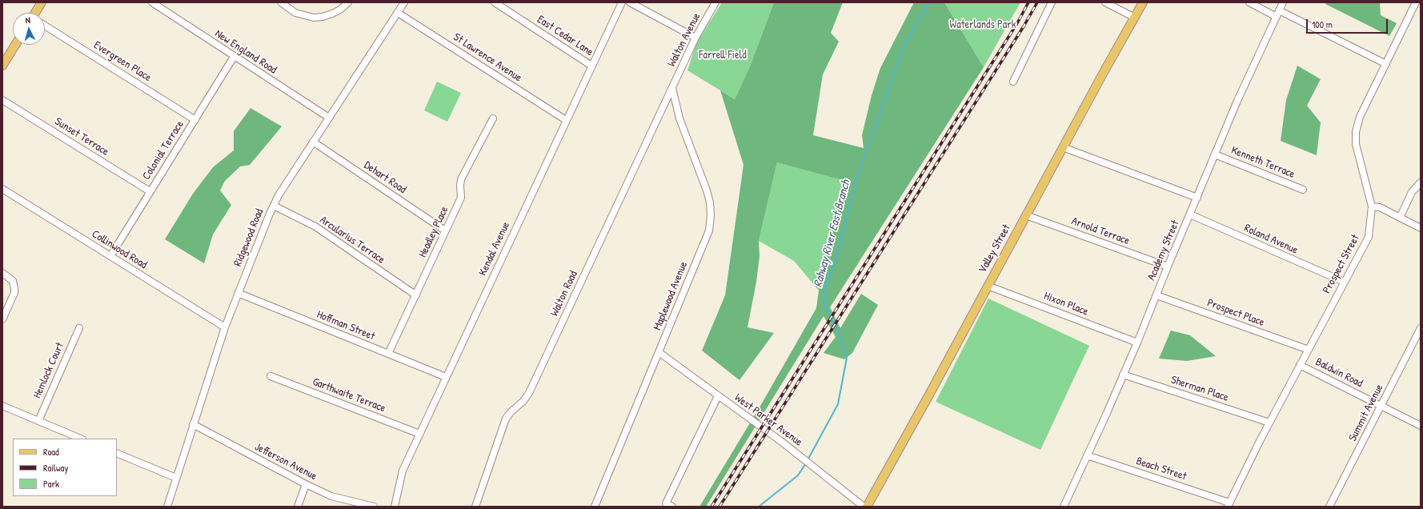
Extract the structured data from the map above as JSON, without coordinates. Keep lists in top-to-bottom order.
{
  "streets": {
    "main road": ["Valley Street"],
    "street": [
      "East Cedar Lane",
      "Walton Avenue",
      "New England Road",
      "St Lawrence Avenue",
      "Evergreen Place",
      "Sunset Terrace",
      "Colonial Terrace",
      "Kenneth Terrace",
      "Dehart Road",
      "Arnold Terrace",
      "Headley Place",
      "Ridgewood Road",
      "Roland Avenue",
      "Arcularius Terrace",
      "Kendal Avenue",
      "Collinwood Road",
      "Academy Street",
      "Prospect Street",
      "Walton Road",
      "Maplewood Avenue",
      "Hixon Place",
      "Prospect Place",
      "Hoffman Street",
      "Hemlock Court",
      "Baldwin Road",
      "Sherman Place",
      "Garthwaite Terrace",
      "Summit Avenue",
      "West Parker Avenue",
      "Jefferson Avenue",
      "Beach Street"
    ]
  },
  "crossings": [
    ["East Cedar Lane", "Kendal Avenue"],
    ["Walton Avenue", "Walton Road"],
    ["Walton Avenue", "Maplewood Avenue"],
    ["New England Road", "Colonial Terrace"],
    ["New England Road", "Ridgewood Road"],
    ["St Lawrence Avenue", "Ridgewood Road"],
    ["St Lawrence Avenue", "Kendal Avenue"],
    ["Evergreen Place", "Colonial Terrace"],
    ["Sunset Terrace", "Colonial Terrace"],
    ["Colonial Terrace", "Collinwood Road"],
    ["Kenneth Terrace", "Academy Street"],
    ["Dehart Road", "Headley Place"],
    ["Dehart Road", "Ridgewood Road"],
    ["Arnold Terrace", "Valley Street"],
    ["Arnold Terrace", "Academy Street"],
    ["Headley Place", "Arcularius Terrace"],
    ["Headley Place", "Hoffman Street"],
    ["Ridgewood Road", "Arcularius Terrace"],
    ["Ridgewood Road", "Collinwood Road"],
    ["Ridgewood Road", "Hoffman Street"],
    ["Ridgewood Road", "Jefferson Avenue"],
    ["Roland Avenue", "Academy Street"],
    ["Roland Avenue", "Prospect Street"],
    ["Kendal Avenue", "Hoffman Street"],
    ["Kendal Avenue", "Garthwaite Terrace"],
    ["Valley Street", "Hixon Place"],
    ["Academy Street", "Hixon Place"],
    ["Academy Street", "Prospect Place"],
    ["Academy Street", "Sherman Place"],
    ["Academy Street", "Beach Street"],
    ["Prospect Street", "Prospect Place"],
    ["Prospect Street", "Baldwin Road"],
    ["Prospect Street", "Sherman Place"],
    ["Prospect Street", "Beach Street"],
    ["Walton Road", "Maplewood Avenue"],
    ["Maplewood Avenue", "West Parker Avenue"],
    ["Baldwin Road", "Summit Avenue"]
  ],
  "water": ["Rahway River East Branch"],
  "parks": ["Waterlands Park", "Farrell Field"],
  "legend": ["Road", "Railway", "Park"],
  "scale_bar": "100 m",
  "north": "top"
}
